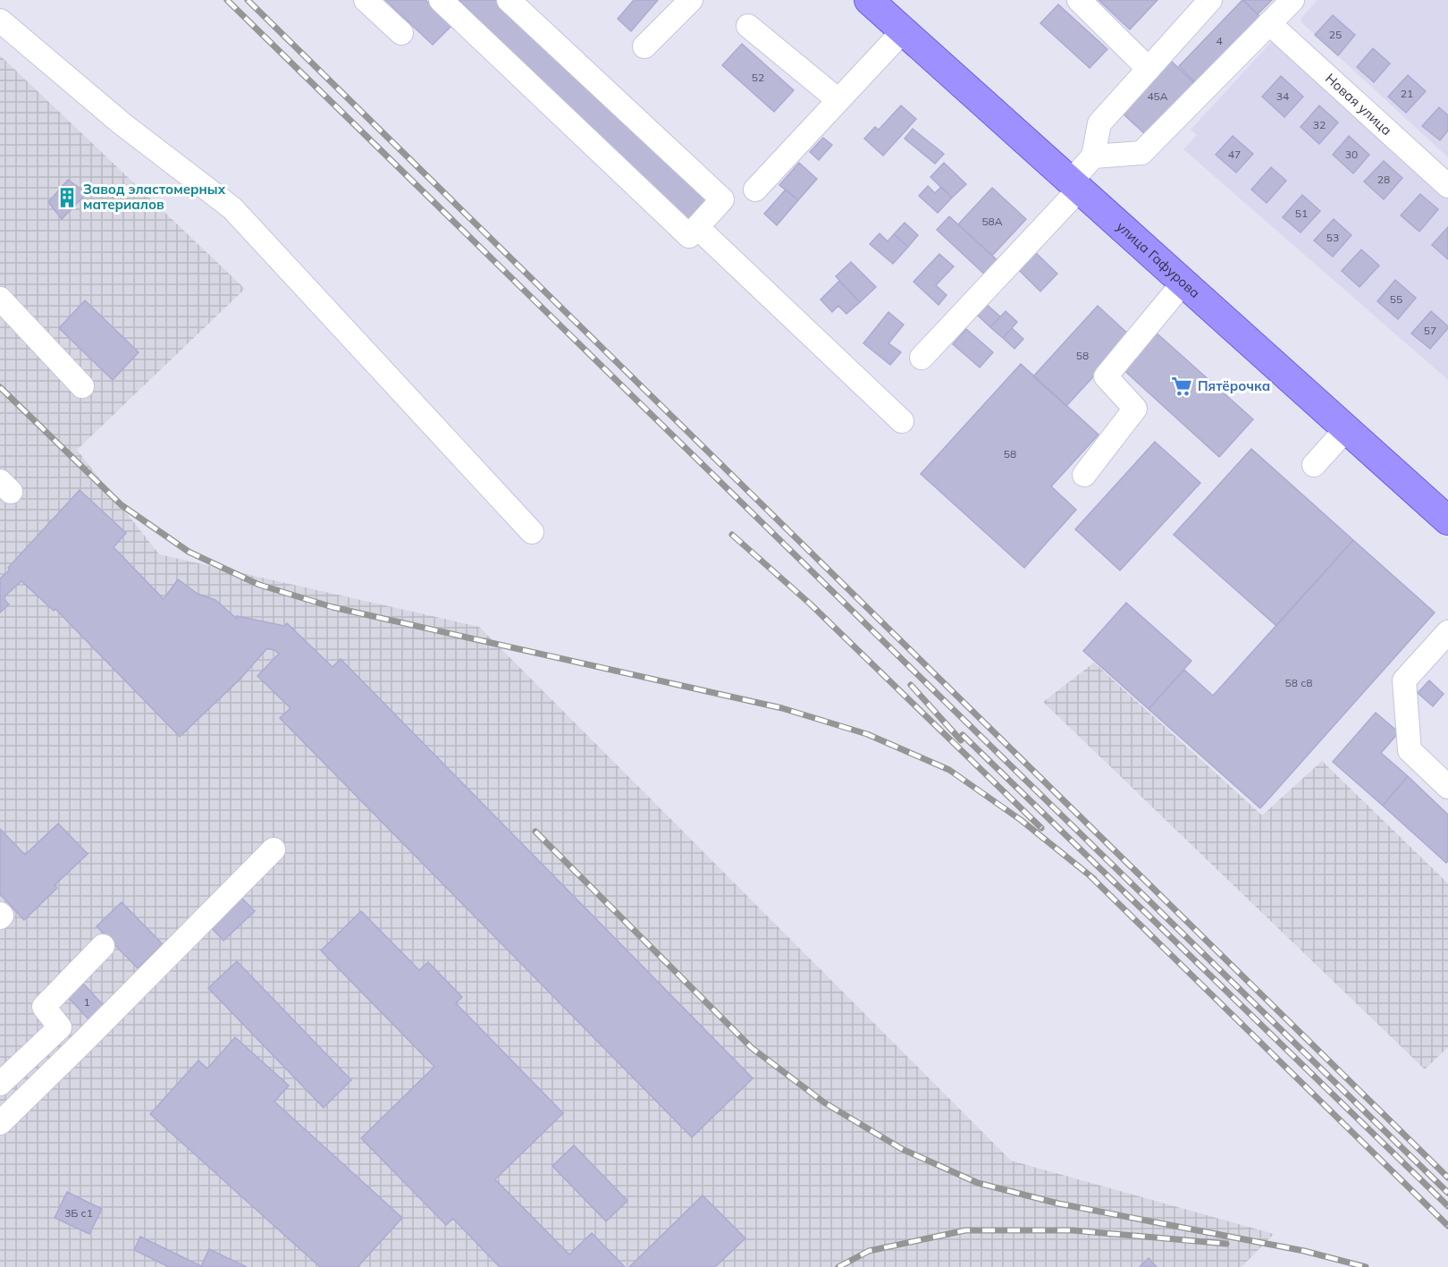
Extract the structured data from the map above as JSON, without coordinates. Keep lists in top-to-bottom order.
{
  "streets": {
    "main road": ["улица Гафурова"],
    "street": ["Новая улица"]
  },
  "places": {
    "building": ["Завод эластомерных материалов"],
    "supermarket": ["Пятёрочка"]
  },
  "house_numbers": [
    "25",
    "4",
    "52",
    "21",
    "45А",
    "34",
    "32",
    "47",
    "30",
    "28",
    "51",
    "58А",
    "53",
    "55",
    "57",
    "58",
    "58",
    "58 с8",
    "1",
    "3Б с1"
  ]
}
